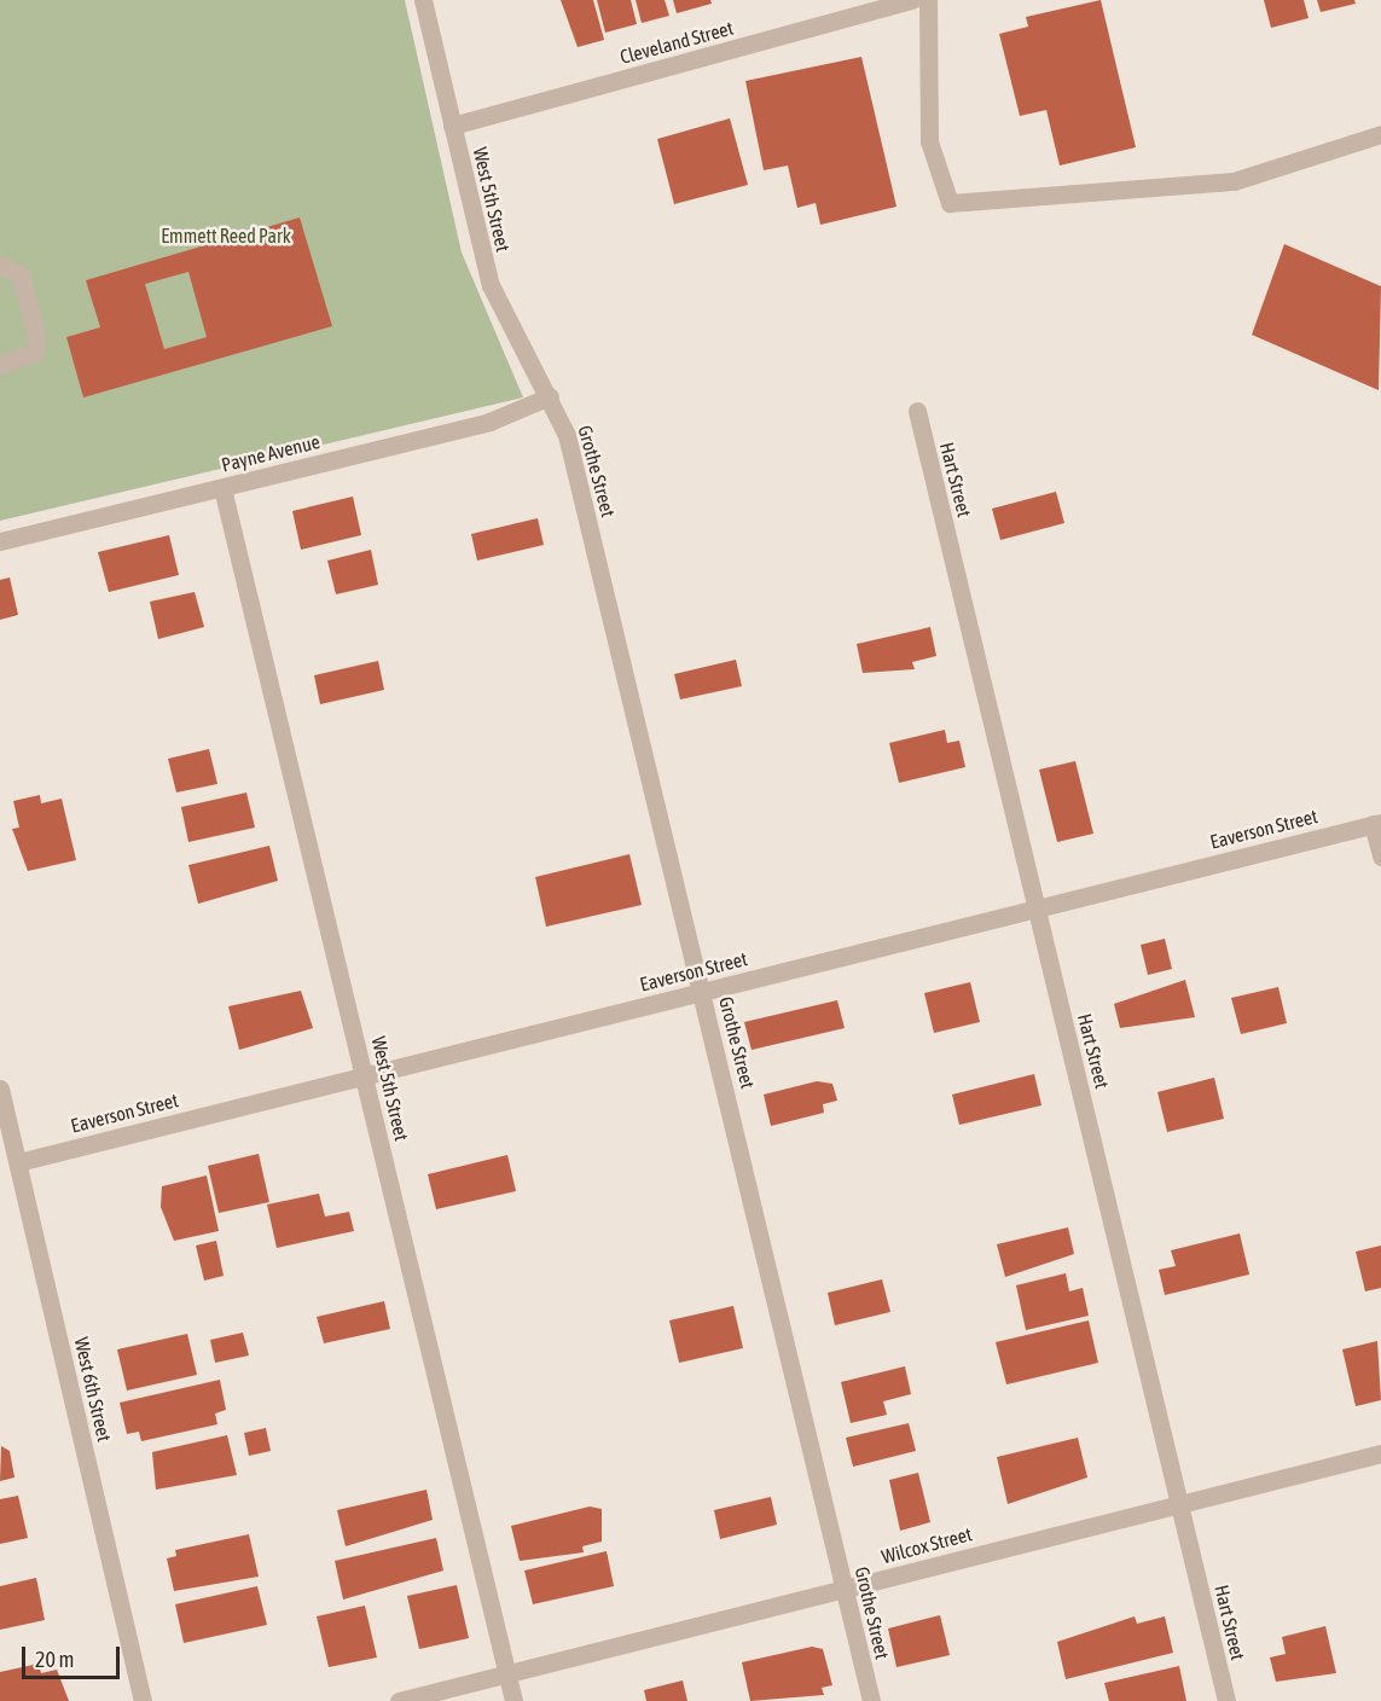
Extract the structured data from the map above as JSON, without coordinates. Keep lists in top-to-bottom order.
{
  "streets": {
    "street": [
      "Cleveland Street",
      "West 5th Street",
      "Payne Avenue",
      "Grothe Street",
      "Hart Street",
      "Eaverson Street",
      "West 6th Street",
      "Wilcox Street"
    ]
  },
  "crossings": [
    ["Cleveland Street", "West 5th Street"],
    ["West 5th Street", "Payne Avenue"],
    ["West 5th Street", "Grothe Street"],
    ["West 5th Street", "Eaverson Street"],
    ["West 5th Street", "Wilcox Street"],
    ["Payne Avenue", "Grothe Street"],
    ["Grothe Street", "Eaverson Street"],
    ["Grothe Street", "Wilcox Street"],
    ["Hart Street", "Eaverson Street"],
    ["Hart Street", "Wilcox Street"],
    ["Eaverson Street", "West 6th Street"]
  ],
  "parks": ["Emmett Reed Park"],
  "scale_bar": "20 m"
}
